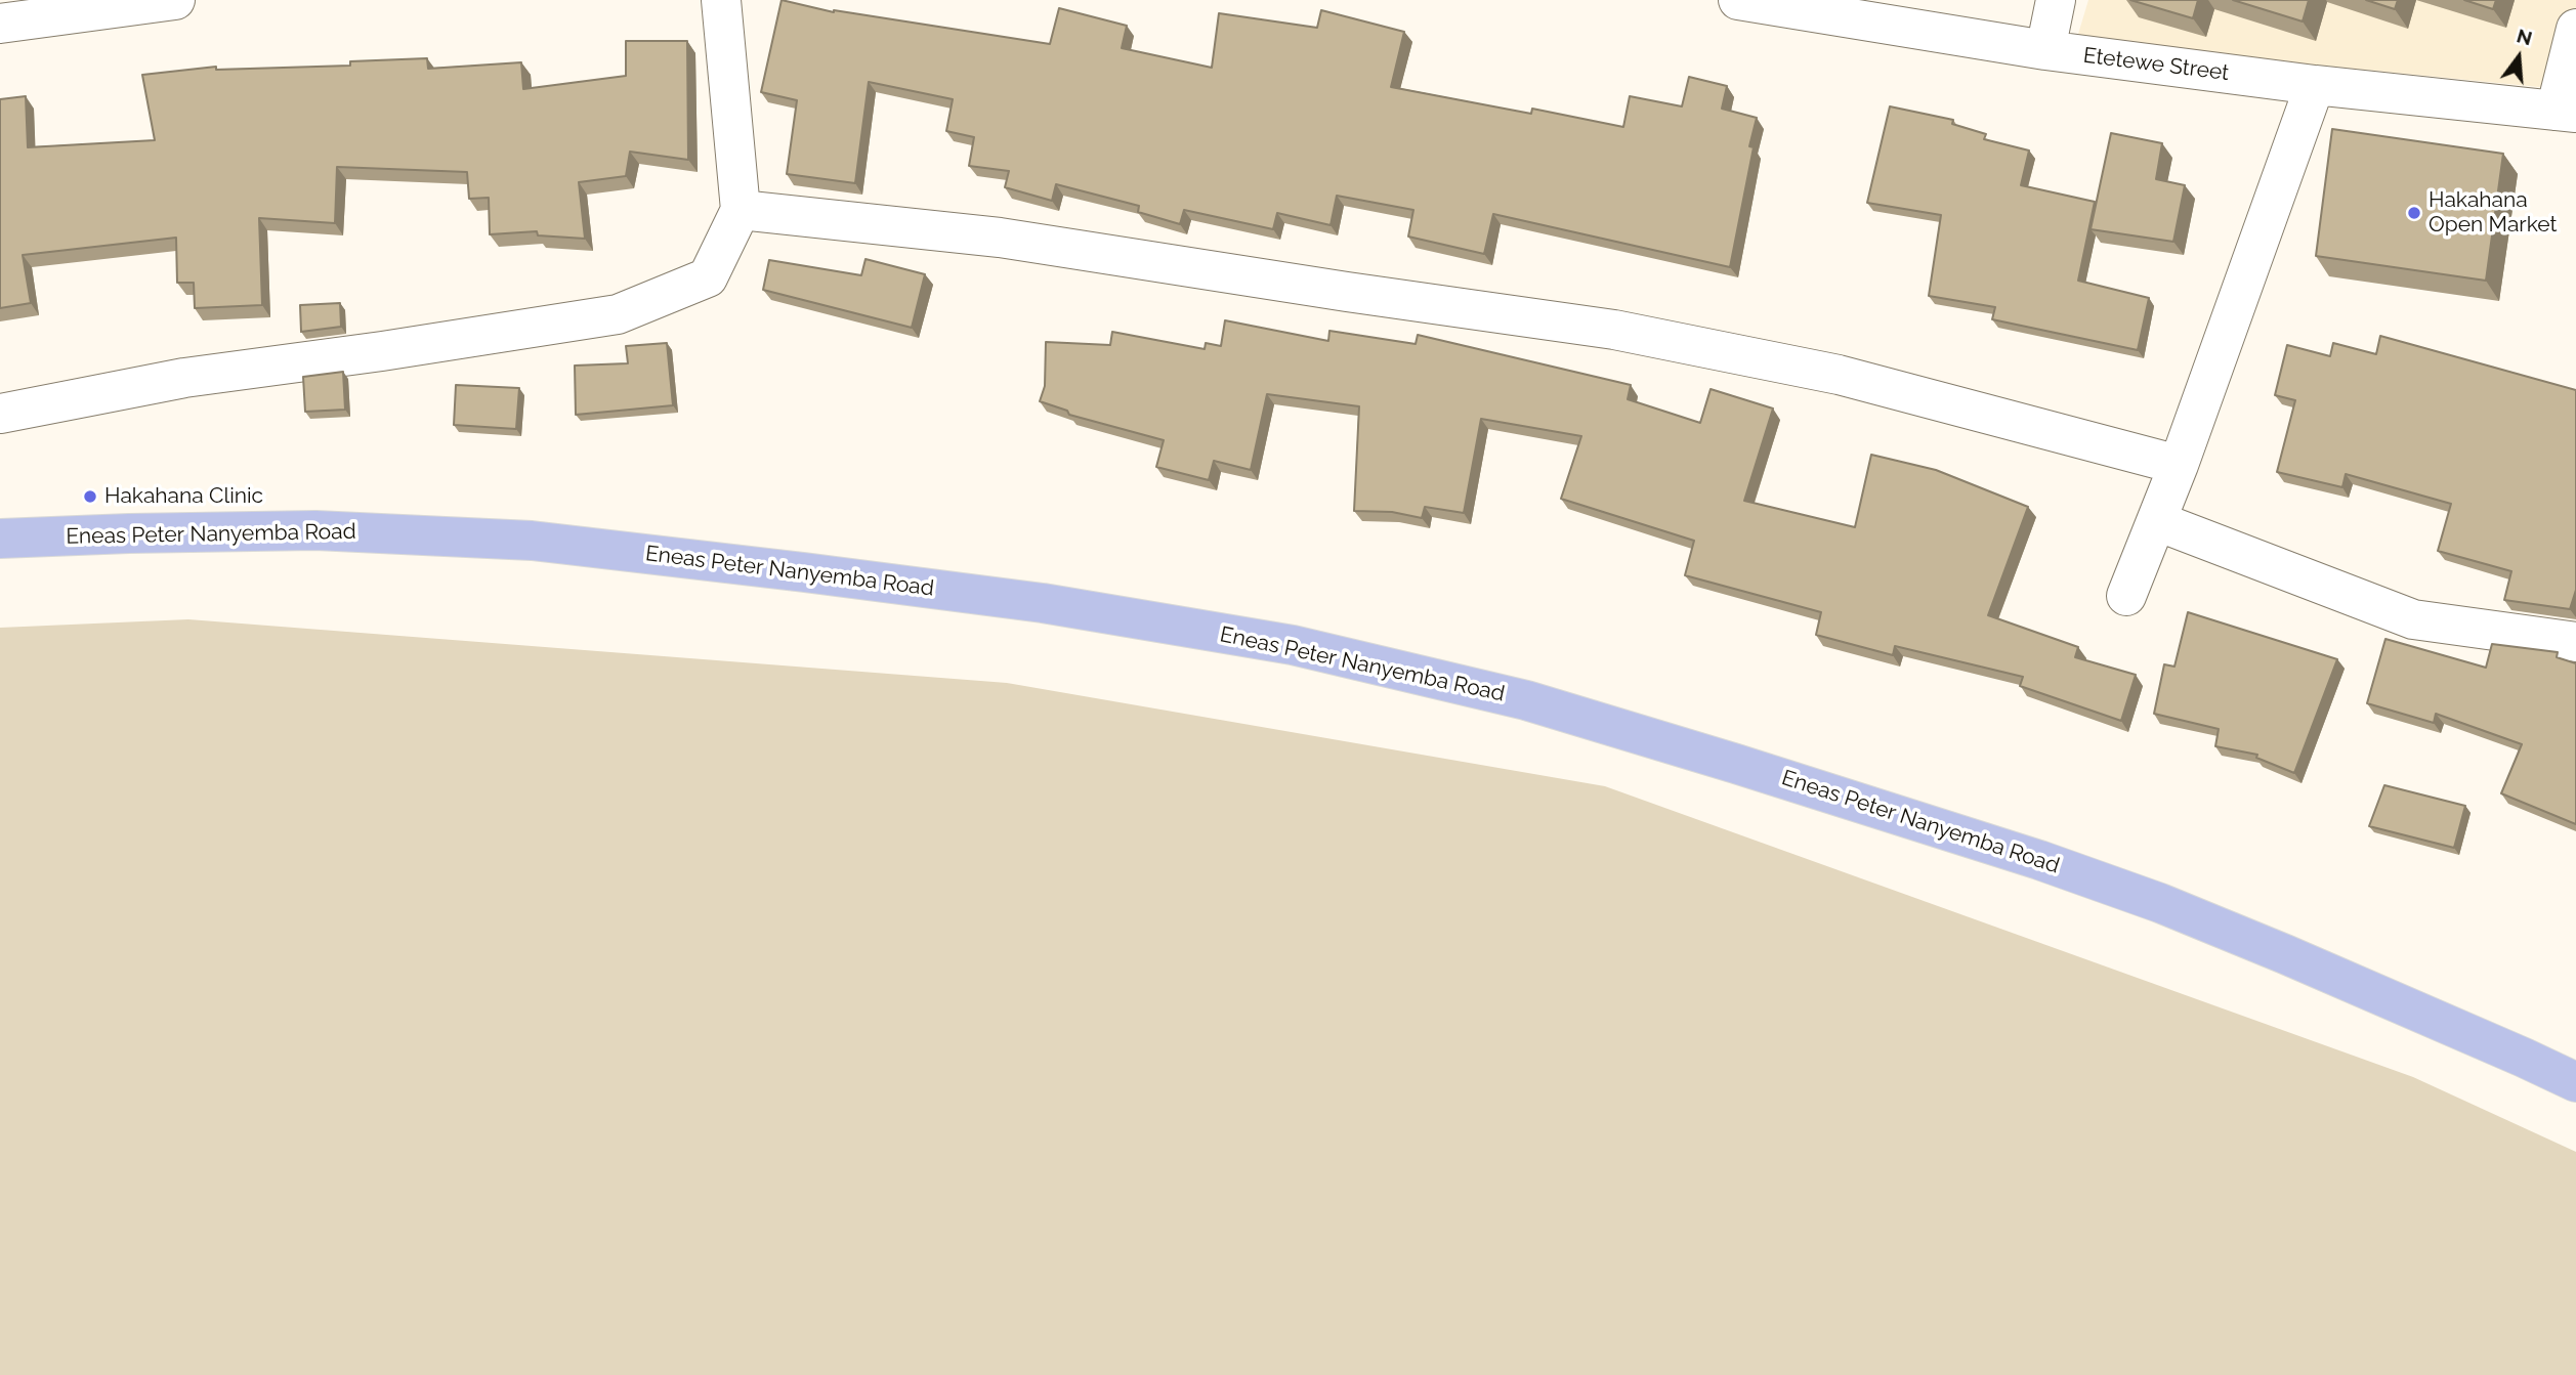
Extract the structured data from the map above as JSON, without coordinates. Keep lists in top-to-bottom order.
{
  "streets": {
    "main road": ["Eneas Peter Nanyemba Road"],
    "street": ["Etetewe Street"]
  },
  "places": ["Hakahana Open Market", "Hakahana Clinic"],
  "north": "top"
}
